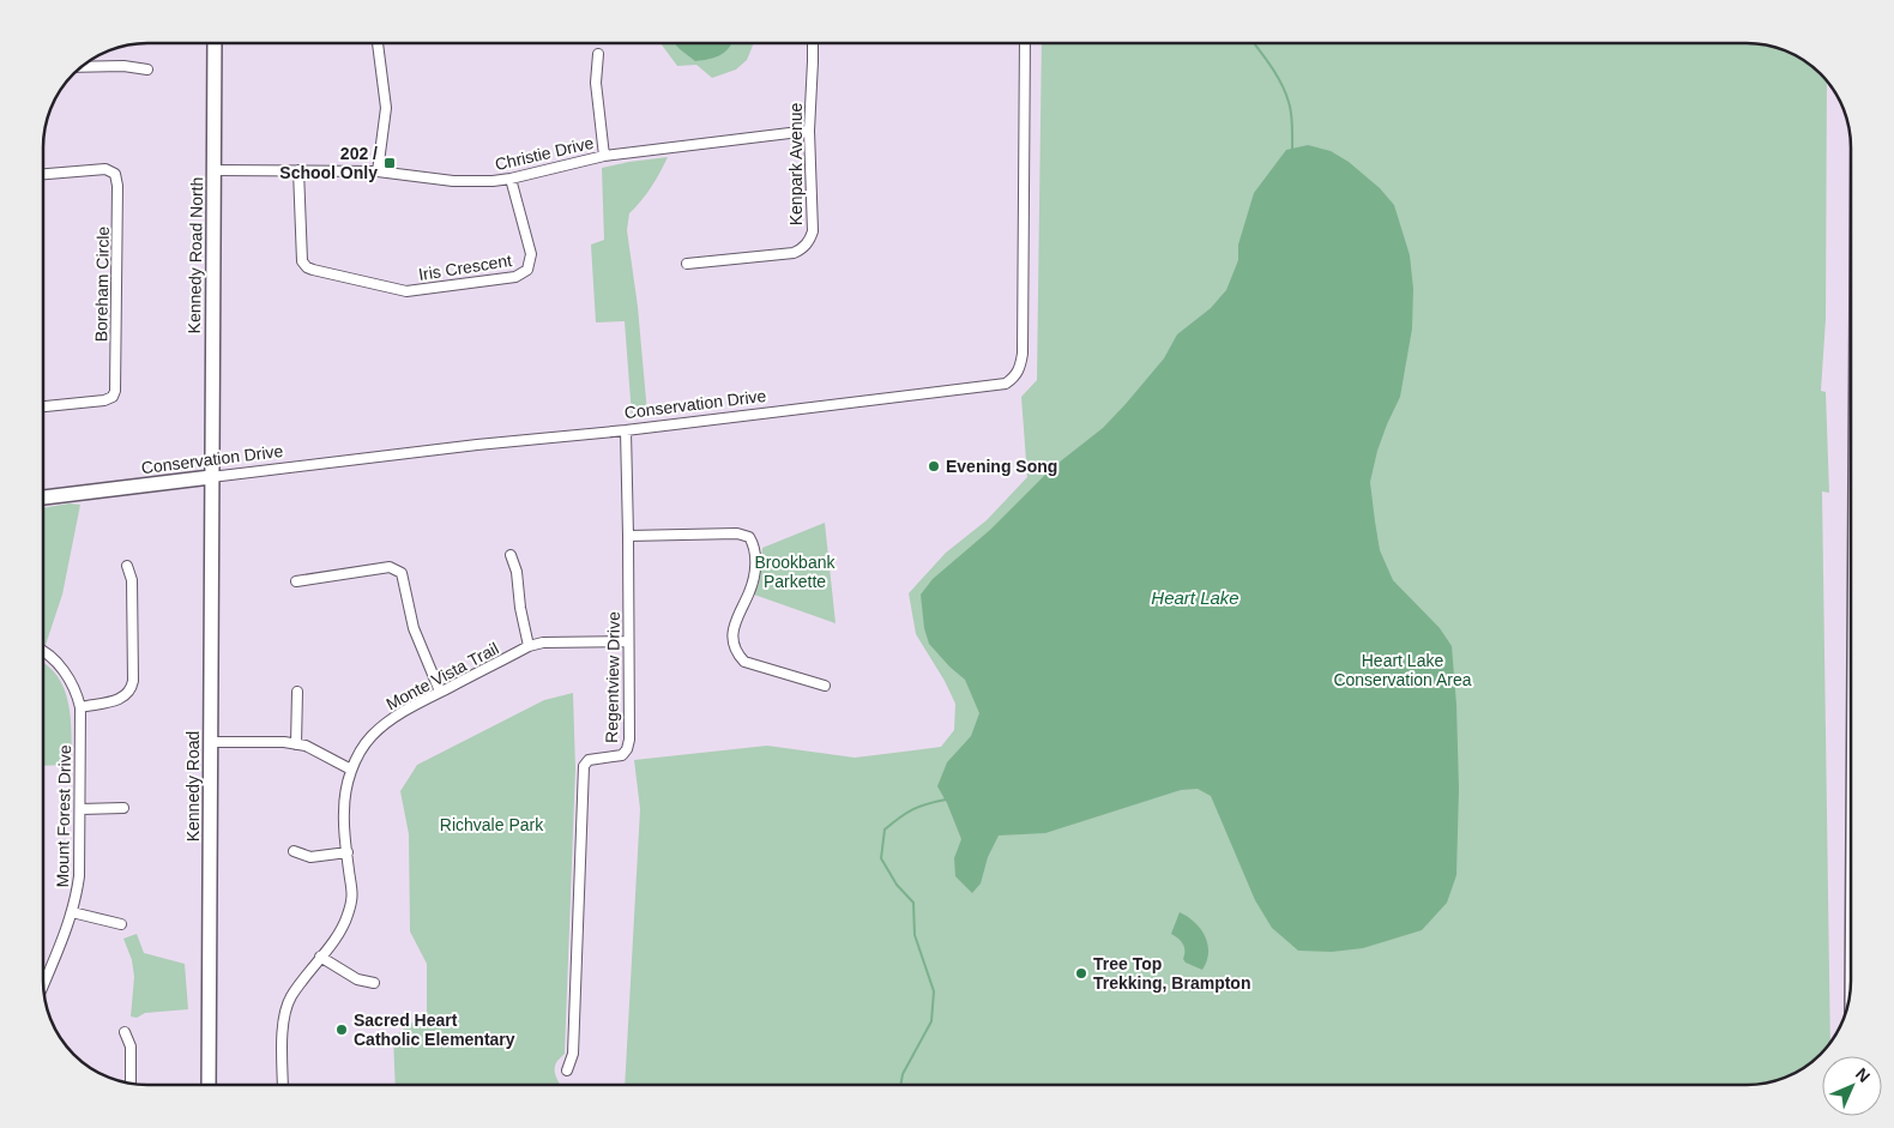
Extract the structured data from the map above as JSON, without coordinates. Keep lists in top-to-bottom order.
{
  "streets": {
    "main road": ["Kennedy Road North", "Conservation Drive", "Kennedy Road"],
    "street": [
      "Christie Drive",
      "Kenpark Avenue",
      "Iris Crescent",
      "Boreham Circle",
      "Monte Vista Trail",
      "Regentview Drive",
      "Mount Forest Drive"
    ]
  },
  "crossings": [
    ["Christie Drive", "Kenpark Avenue"],
    ["Christie Drive", "Kennedy Road North"],
    ["Christie Drive", "Iris Crescent"],
    ["Kennedy Road North", "Conservation Drive"],
    ["Kennedy Road North", "Kennedy Road"],
    ["Conservation Drive", "Regentview Drive"],
    ["Conservation Drive", "Kennedy Road"],
    ["Monte Vista Trail", "Regentview Drive"]
  ],
  "water": ["Heart Lake"],
  "parks": ["Brookbank Parkette", "Heart Lake Conservation Area", "Richvale Park"],
  "places": {
    "transit": ["202 / School Only"],
    "other": ["Evening Song", "Tree Top Trekking, Brampton", "Sacred Heart Catholic Elementary"]
  },
  "north": "top right"
}
